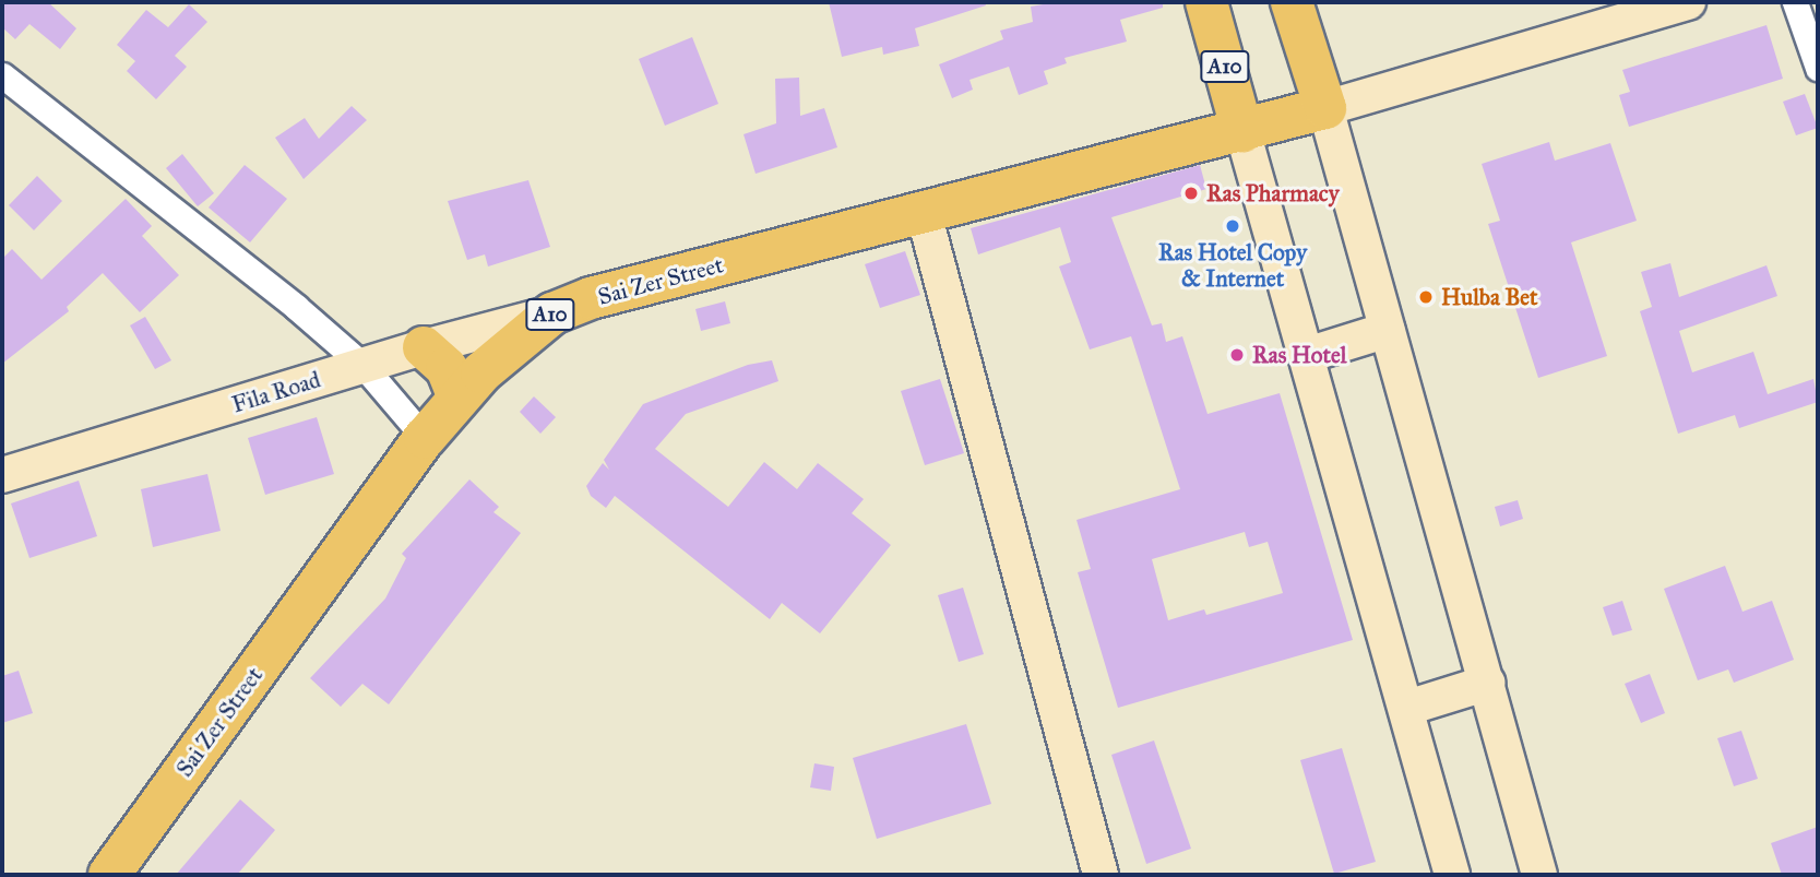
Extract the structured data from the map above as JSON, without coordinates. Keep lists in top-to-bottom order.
{
  "streets": {
    "highway": ["A10", "Sai Zer Street"],
    "main road": ["Fila Road"]
  },
  "crossings": [
    ["A10", "Sai Zer Street"],
    ["Sai Zer Street", "Fila Road"]
  ],
  "places": [
    "Ras Pharmacy",
    "Ras Hotel Copy & Internet",
    "Hulba Bet",
    "Ras Hotel"
  ]
}
